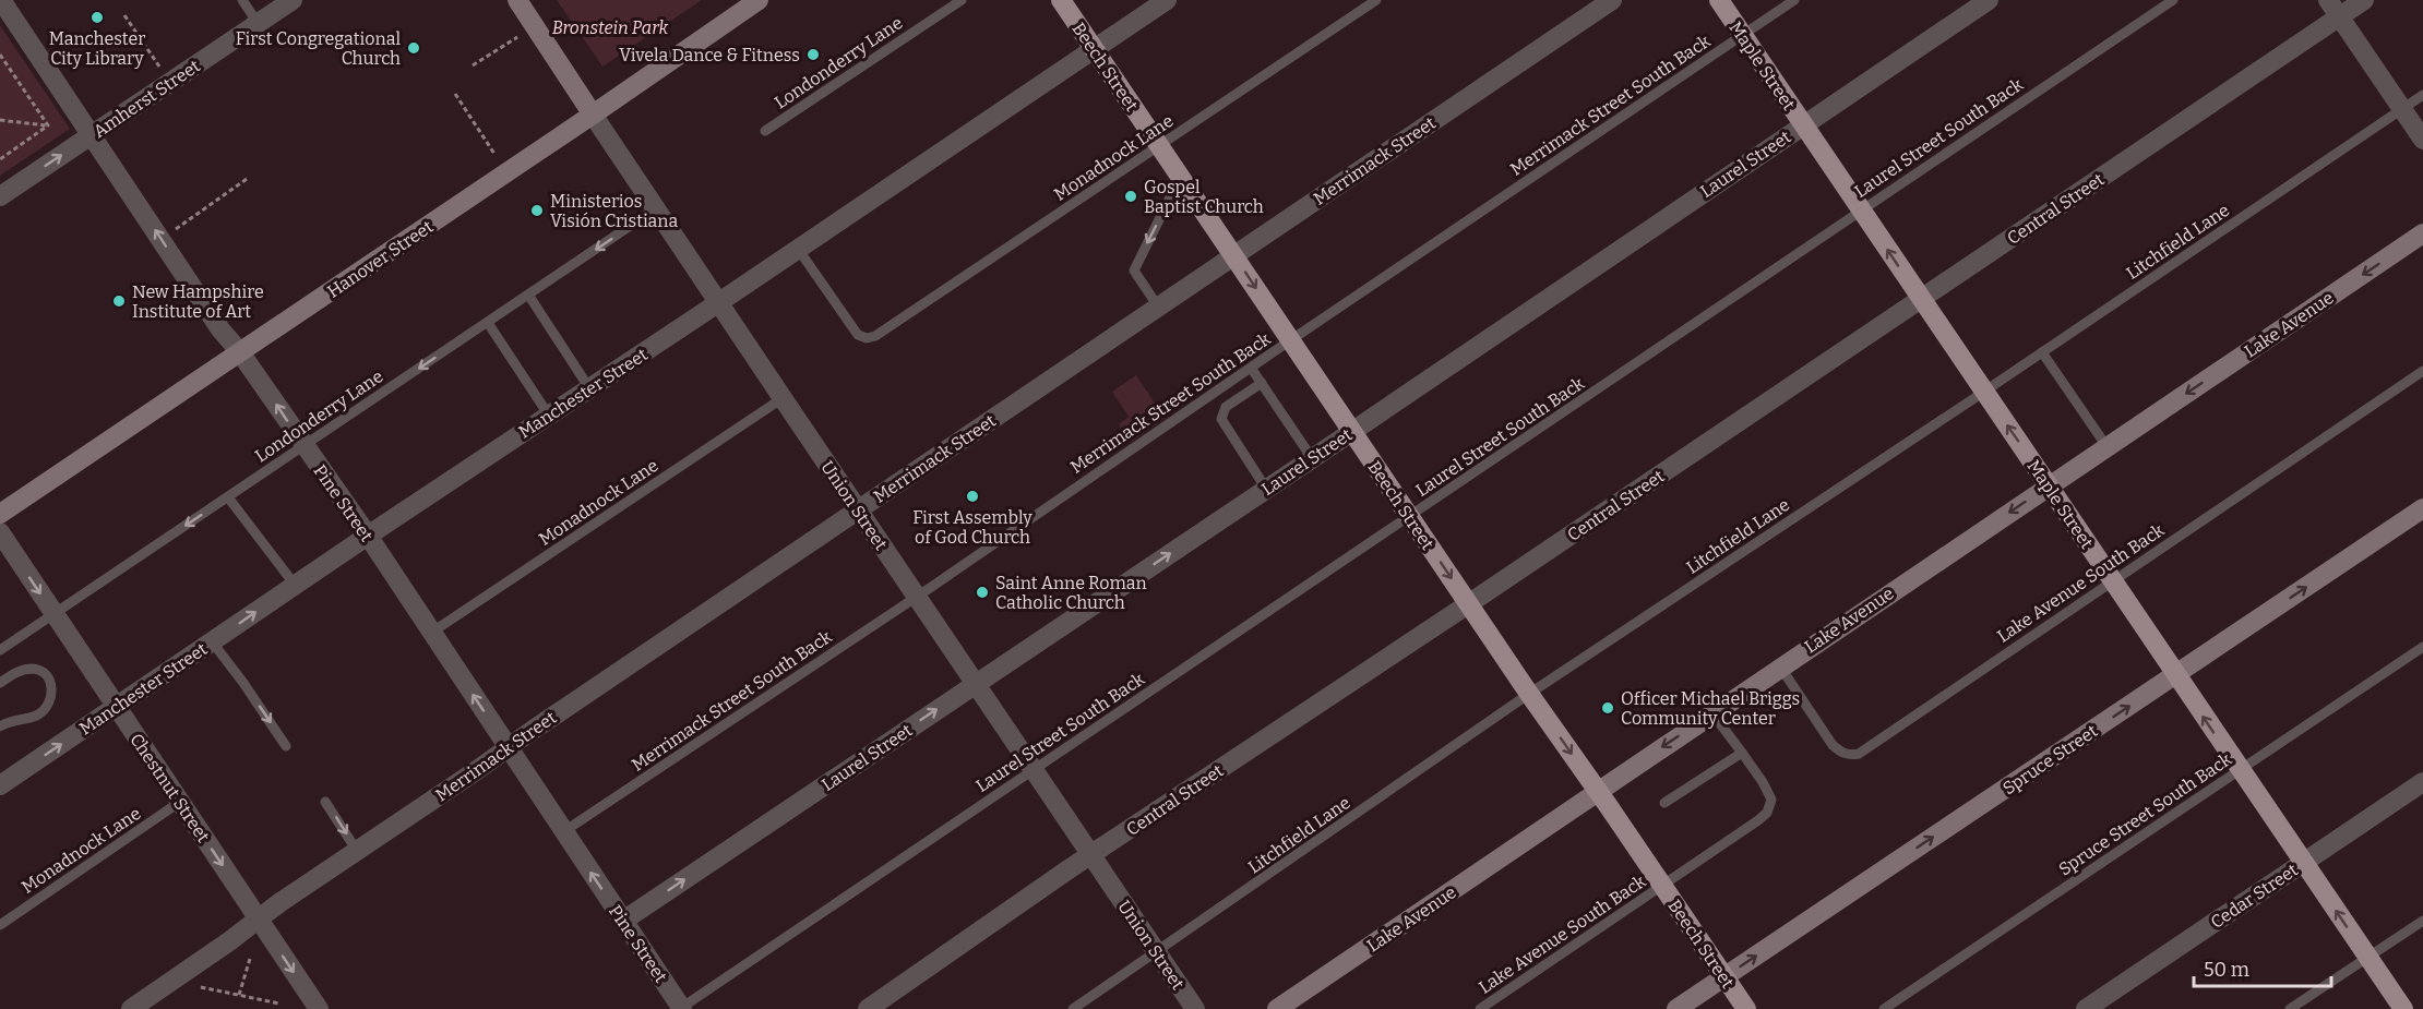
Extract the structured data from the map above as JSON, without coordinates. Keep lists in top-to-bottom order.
{
  "streets": {
    "main road": ["Maple Street", "Beech Street"],
    "street": [
      "Amherst Street",
      "Merrimack Street",
      "Laurel Street",
      "Central Street",
      "Hanover Street",
      "Lake Avenue",
      "Manchester Street",
      "Pine Street",
      "Union Street",
      "Spruce Street",
      "Chestnut Street",
      "Cedar Street"
    ],
    "lane": [
      "Londonderry Lane",
      "Merrimack Street South Back",
      "Laurel Street South Back",
      "Monadnock Lane",
      "Litchfield Lane",
      "Lake Avenue South Back",
      "Spruce Street South Back"
    ]
  },
  "crossings": [
    ["Londonderry Lane", "Pine Street"],
    ["Londonderry Lane", "Union Street"],
    ["Londonderry Lane", "Chestnut Street"],
    ["Maple Street", "Merrimack Street South Back"],
    ["Maple Street", "Laurel Street South Back"],
    ["Maple Street", "Laurel Street"],
    ["Maple Street", "Central Street"],
    ["Maple Street", "Litchfield Lane"],
    ["Maple Street", "Lake Avenue"],
    ["Maple Street", "Lake Avenue South Back"],
    ["Maple Street", "Spruce Street"],
    ["Maple Street", "Spruce Street South Back"],
    ["Maple Street", "Cedar Street"],
    ["Beech Street", "Merrimack Street South Back"],
    ["Beech Street", "Laurel Street South Back"],
    ["Beech Street", "Monadnock Lane"],
    ["Beech Street", "Merrimack Street"],
    ["Beech Street", "Laurel Street"],
    ["Beech Street", "Central Street"],
    ["Beech Street", "Litchfield Lane"],
    ["Beech Street", "Lake Avenue"],
    ["Beech Street", "Manchester Street"],
    ["Beech Street", "Lake Avenue South Back"],
    ["Beech Street", "Spruce Street"],
    ["Amherst Street", "Pine Street"],
    ["Merrimack Street South Back", "Pine Street"],
    ["Merrimack Street South Back", "Union Street"],
    ["Laurel Street South Back", "Pine Street"],
    ["Laurel Street South Back", "Union Street"],
    ["Monadnock Lane", "Manchester Street"],
    ["Monadnock Lane", "Pine Street"],
    ["Monadnock Lane", "Union Street"],
    ["Monadnock Lane", "Chestnut Street"],
    ["Merrimack Street", "Pine Street"],
    ["Merrimack Street", "Union Street"],
    ["Merrimack Street", "Chestnut Street"],
    ["Laurel Street", "Pine Street"],
    ["Laurel Street", "Union Street"],
    ["Central Street", "Union Street"],
    ["Litchfield Lane", "Union Street"],
    ["Hanover Street", "Pine Street"],
    ["Hanover Street", "Union Street"],
    ["Lake Avenue", "Lake Avenue South Back"],
    ["Manchester Street", "Pine Street"],
    ["Manchester Street", "Union Street"],
    ["Manchester Street", "Chestnut Street"]
  ],
  "one_way": [
    "Londonderry Lane",
    "Maple Street",
    "Laurel Street",
    "Lake Avenue",
    "Pine Street",
    "Spruce Street",
    "Chestnut Street"
  ],
  "parks": ["Bronstein Park"],
  "places": [
    "Manchester City Library",
    "First Congregational Church",
    "Vivela Dance & Fitness",
    "Gospel Baptist Church",
    "Ministerios Visión Cristiana",
    "New Hampshire Institute of Art",
    "First Assembly of God Church",
    "Saint Anne Roman Catholic Church",
    "Officer Michael Briggs Community Center"
  ],
  "scale_bar": "50 m"
}
